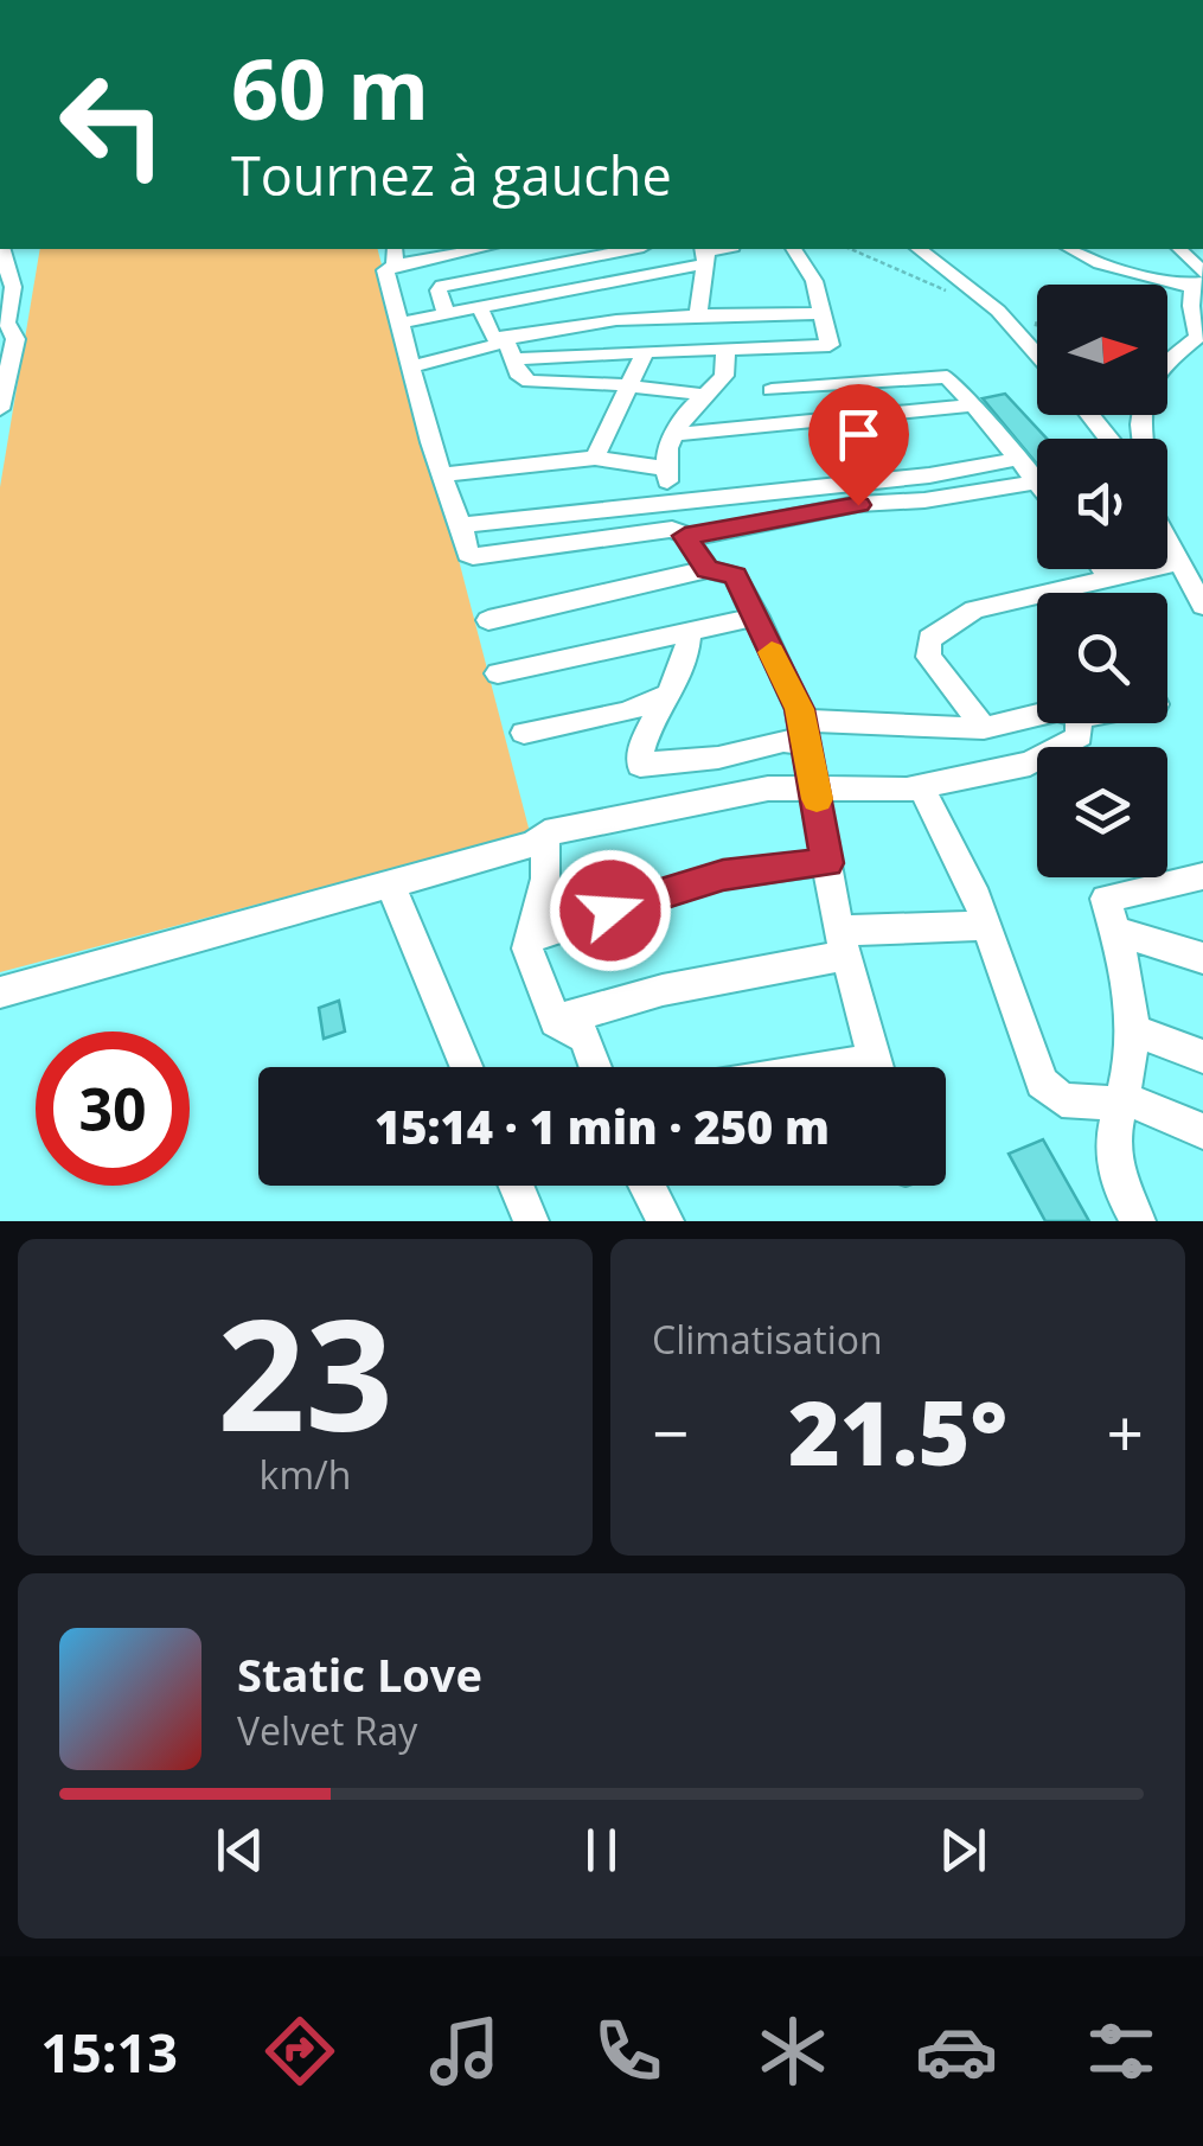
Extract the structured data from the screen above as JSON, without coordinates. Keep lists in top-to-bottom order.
{
  "north": "right",
  "page": {
    "turn": ["60 m", "Tournez à gauche"],
    "limit": "30",
    "trip": "15:14 · 1 min · 250 m",
    "tile": [
      ["23", "km/h"],
      "Climatisation"
    ],
    "heat": ["−", "21.5°", "+"],
    "song": ["Static Love", "Velvet Ray"],
    "tabs": "15:13"
  }
}
